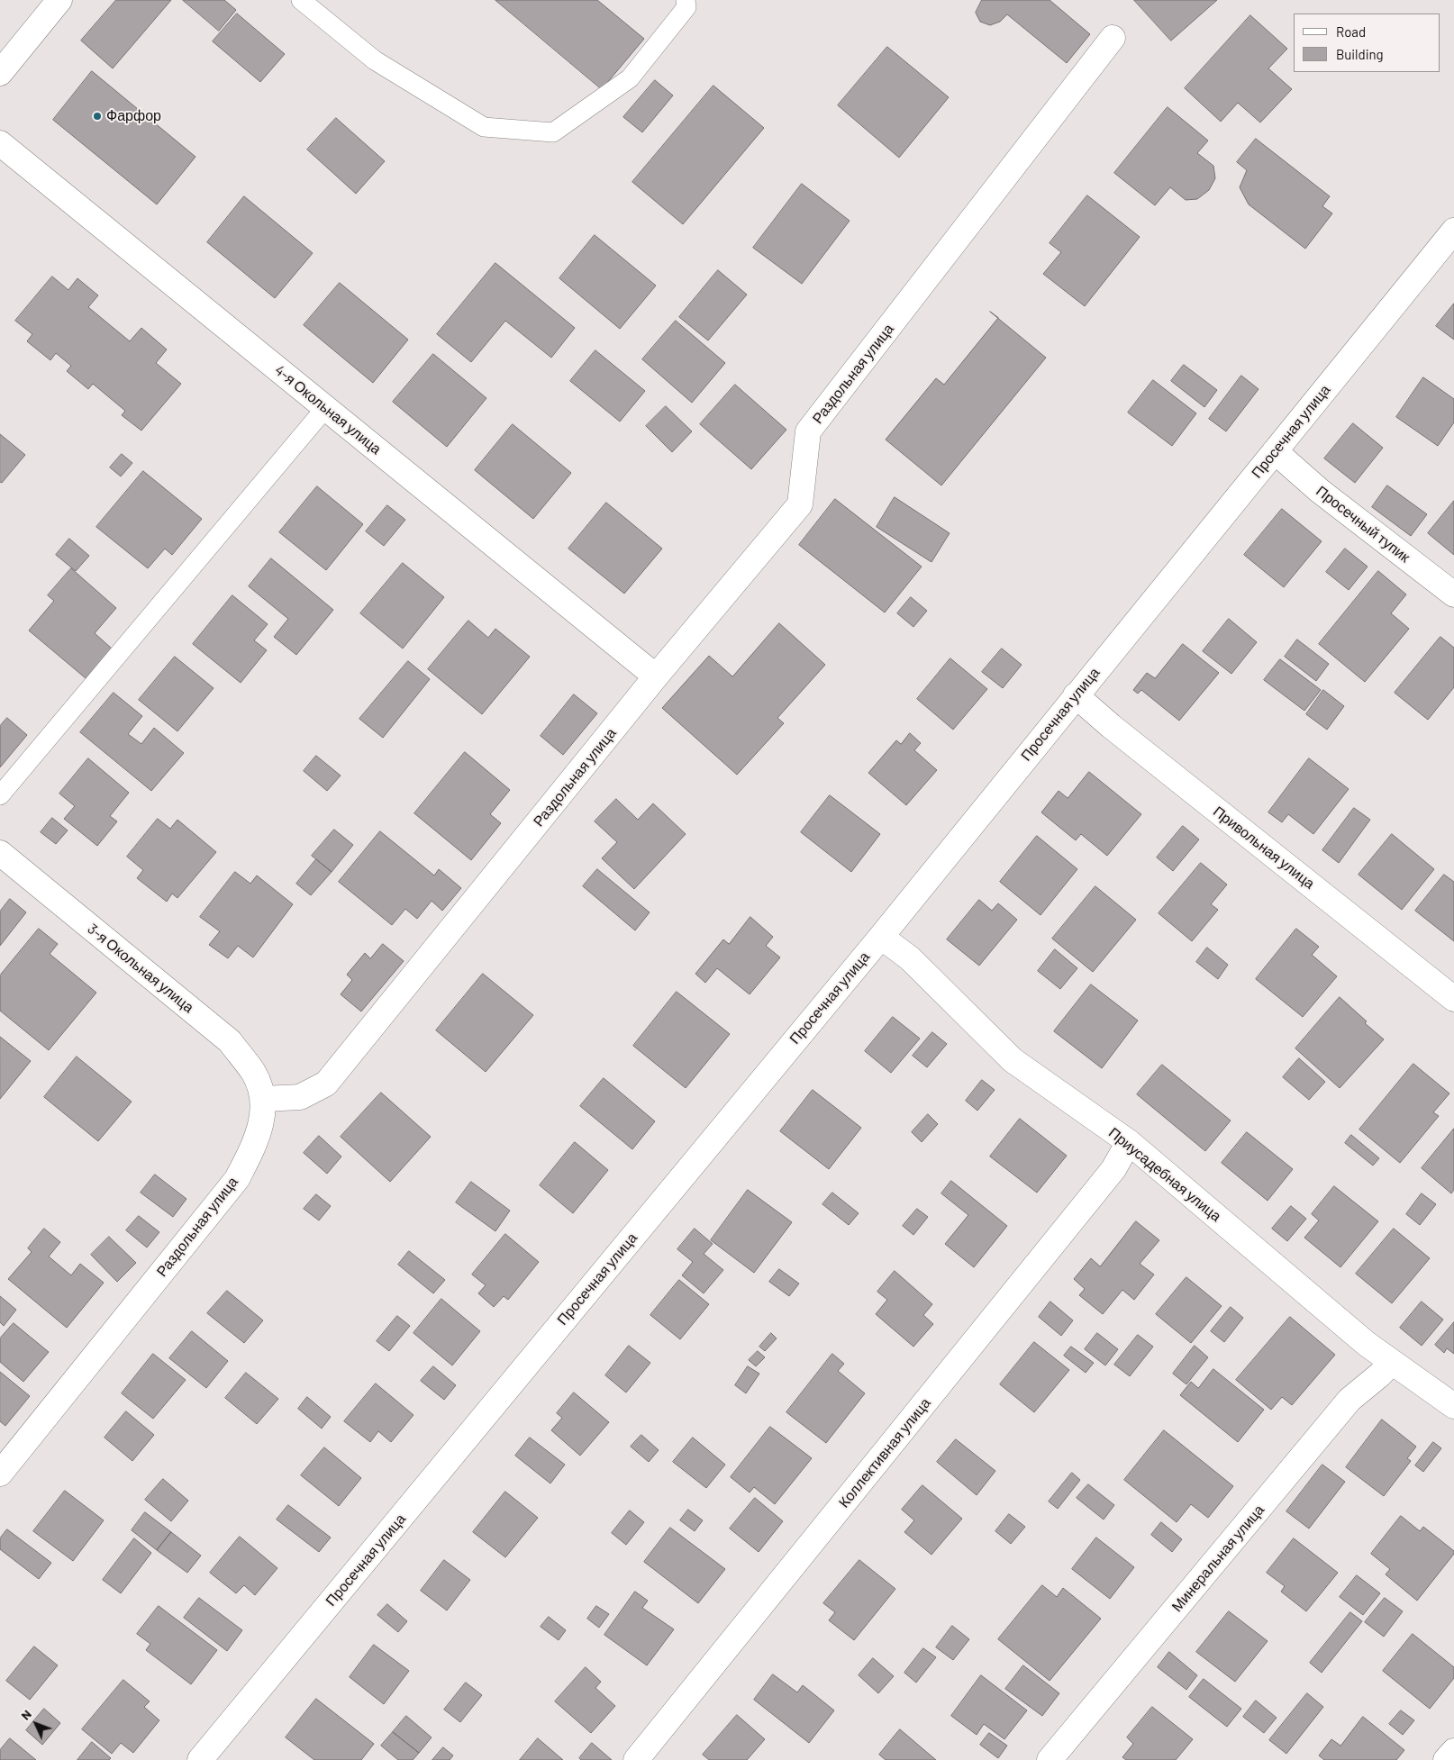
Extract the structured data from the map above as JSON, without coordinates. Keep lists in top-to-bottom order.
{
  "streets": {
    "street": [
      "Раздольная улица",
      "4-я Окольная улица",
      "Просечная улица",
      "Просечный тупик",
      "Привольная улица",
      "3-я Окольная улица",
      "Приусадебная улица",
      "Коллективная улица",
      "Минеральная улица"
    ]
  },
  "crossings": [
    ["Раздольная улица", "4-я Окольная улица"],
    ["Раздольная улица", "3-я Окольная улица"],
    ["Просечная улица", "Просечный тупик"],
    ["Просечная улица", "Привольная улица"],
    ["Просечная улица", "Приусадебная улица"],
    ["Приусадебная улица", "Коллективная улица"],
    ["Приусадебная улица", "Минеральная улица"]
  ],
  "places": ["Фарфор"],
  "legend": ["Road", "Building"],
  "north": "top left"
}
